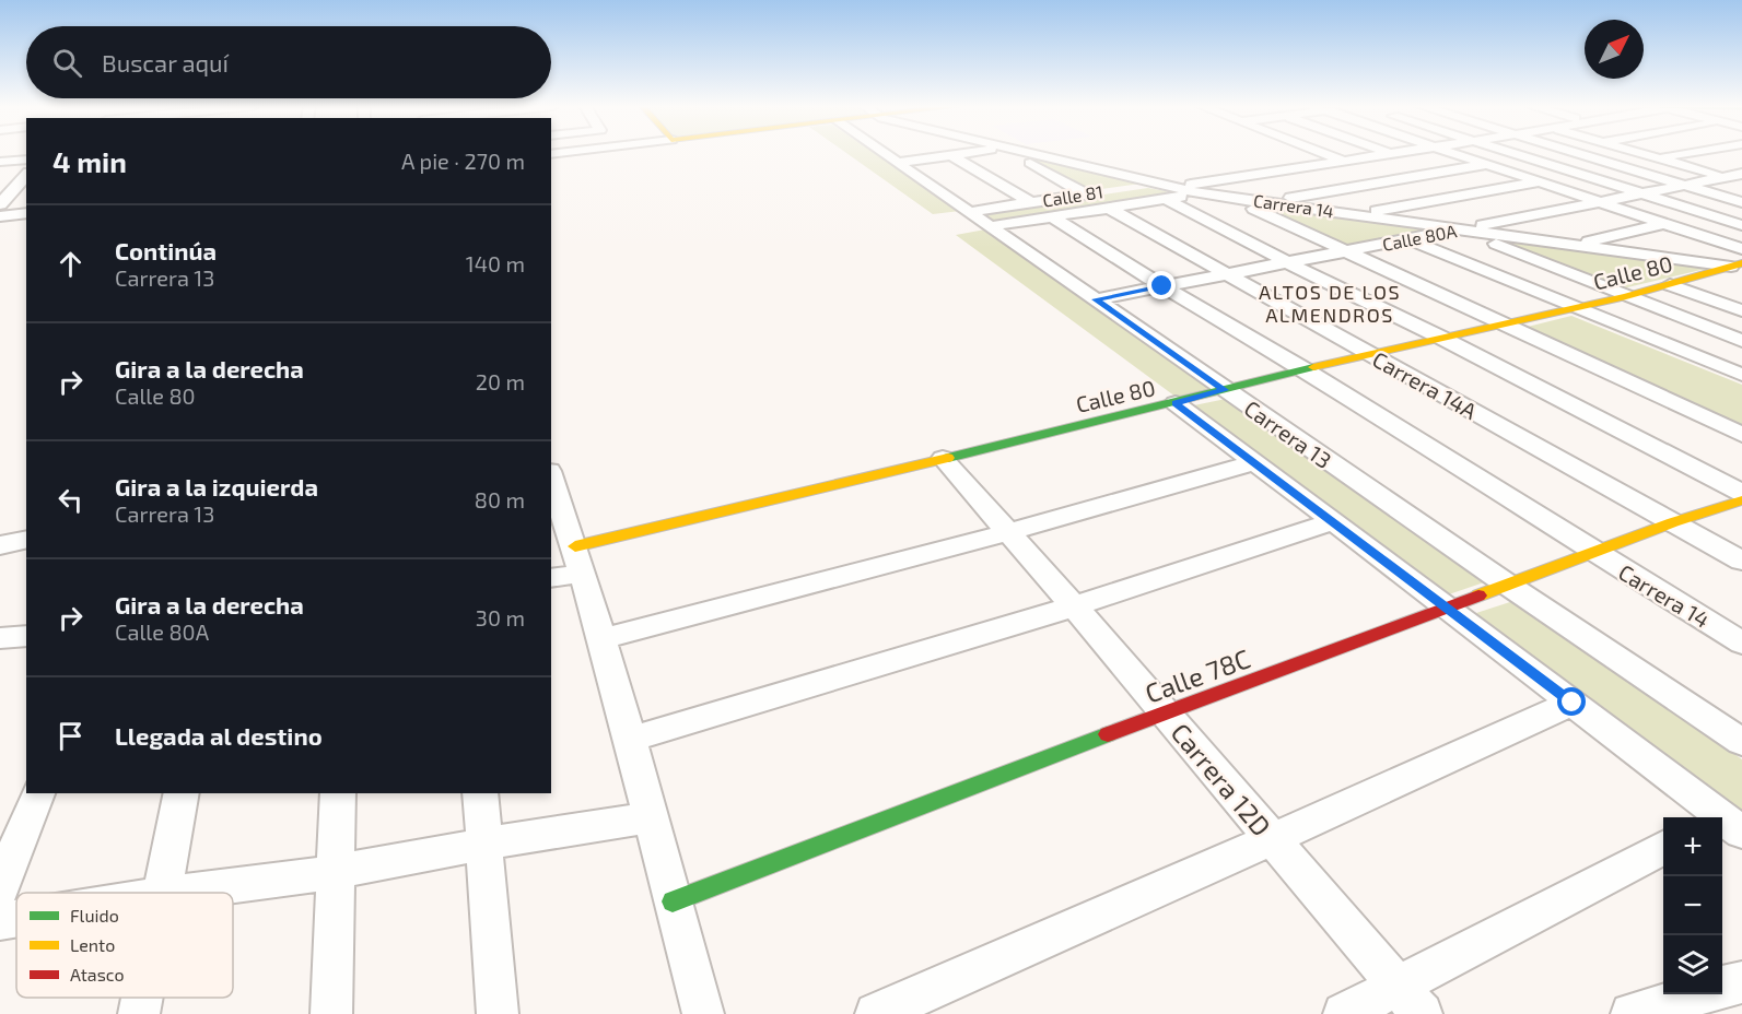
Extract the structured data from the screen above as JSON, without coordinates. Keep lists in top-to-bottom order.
{
  "streets": {
    "street": [
      "Calle 81",
      "Carrera 14",
      "Calle 80A",
      "Calle 80",
      "Carrera 14A",
      "Carrera 13",
      "Calle 78C",
      "Carrera 12D"
    ]
  },
  "crossings": [
    ["Calle 81", "Carrera 14"],
    ["Calle 81", "Carrera 14A"],
    ["Calle 81", "Carrera 13"],
    ["Carrera 14", "Calle 80A"],
    ["Carrera 14", "Calle 80"],
    ["Carrera 14", "Calle 78C"],
    ["Calle 80A", "Carrera 14A"],
    ["Calle 80A", "Carrera 13"],
    ["Calle 80", "Carrera 14A"],
    ["Calle 80", "Carrera 13"],
    ["Calle 80", "Carrera 12D"],
    ["Carrera 14A", "Calle 78C"],
    ["Carrera 13", "Calle 78C"],
    ["Calle 78C", "Carrera 12D"]
  ],
  "districts": ["ALTOS DE LOS ALMENDROS"],
  "legend": ["Fluido", "Lento", "Atasco"],
  "north": "top right",
  "page": {
    "search": "Buscar aquí",
    "heading": ["4 min", "A pie · 270 m"],
    "list": [
      ["Continúa", "Carrera 13", "140 m"],
      ["Gira a la derecha", "Calle 80", "20 m"],
      ["Gira a la izquierda", "Carrera 13", "80 m"],
      ["Gira a la derecha", "Calle 80A", "30 m"],
      "Llegada al destino"
    ],
    "map_buttons": ["+", "−"]
  }
}
